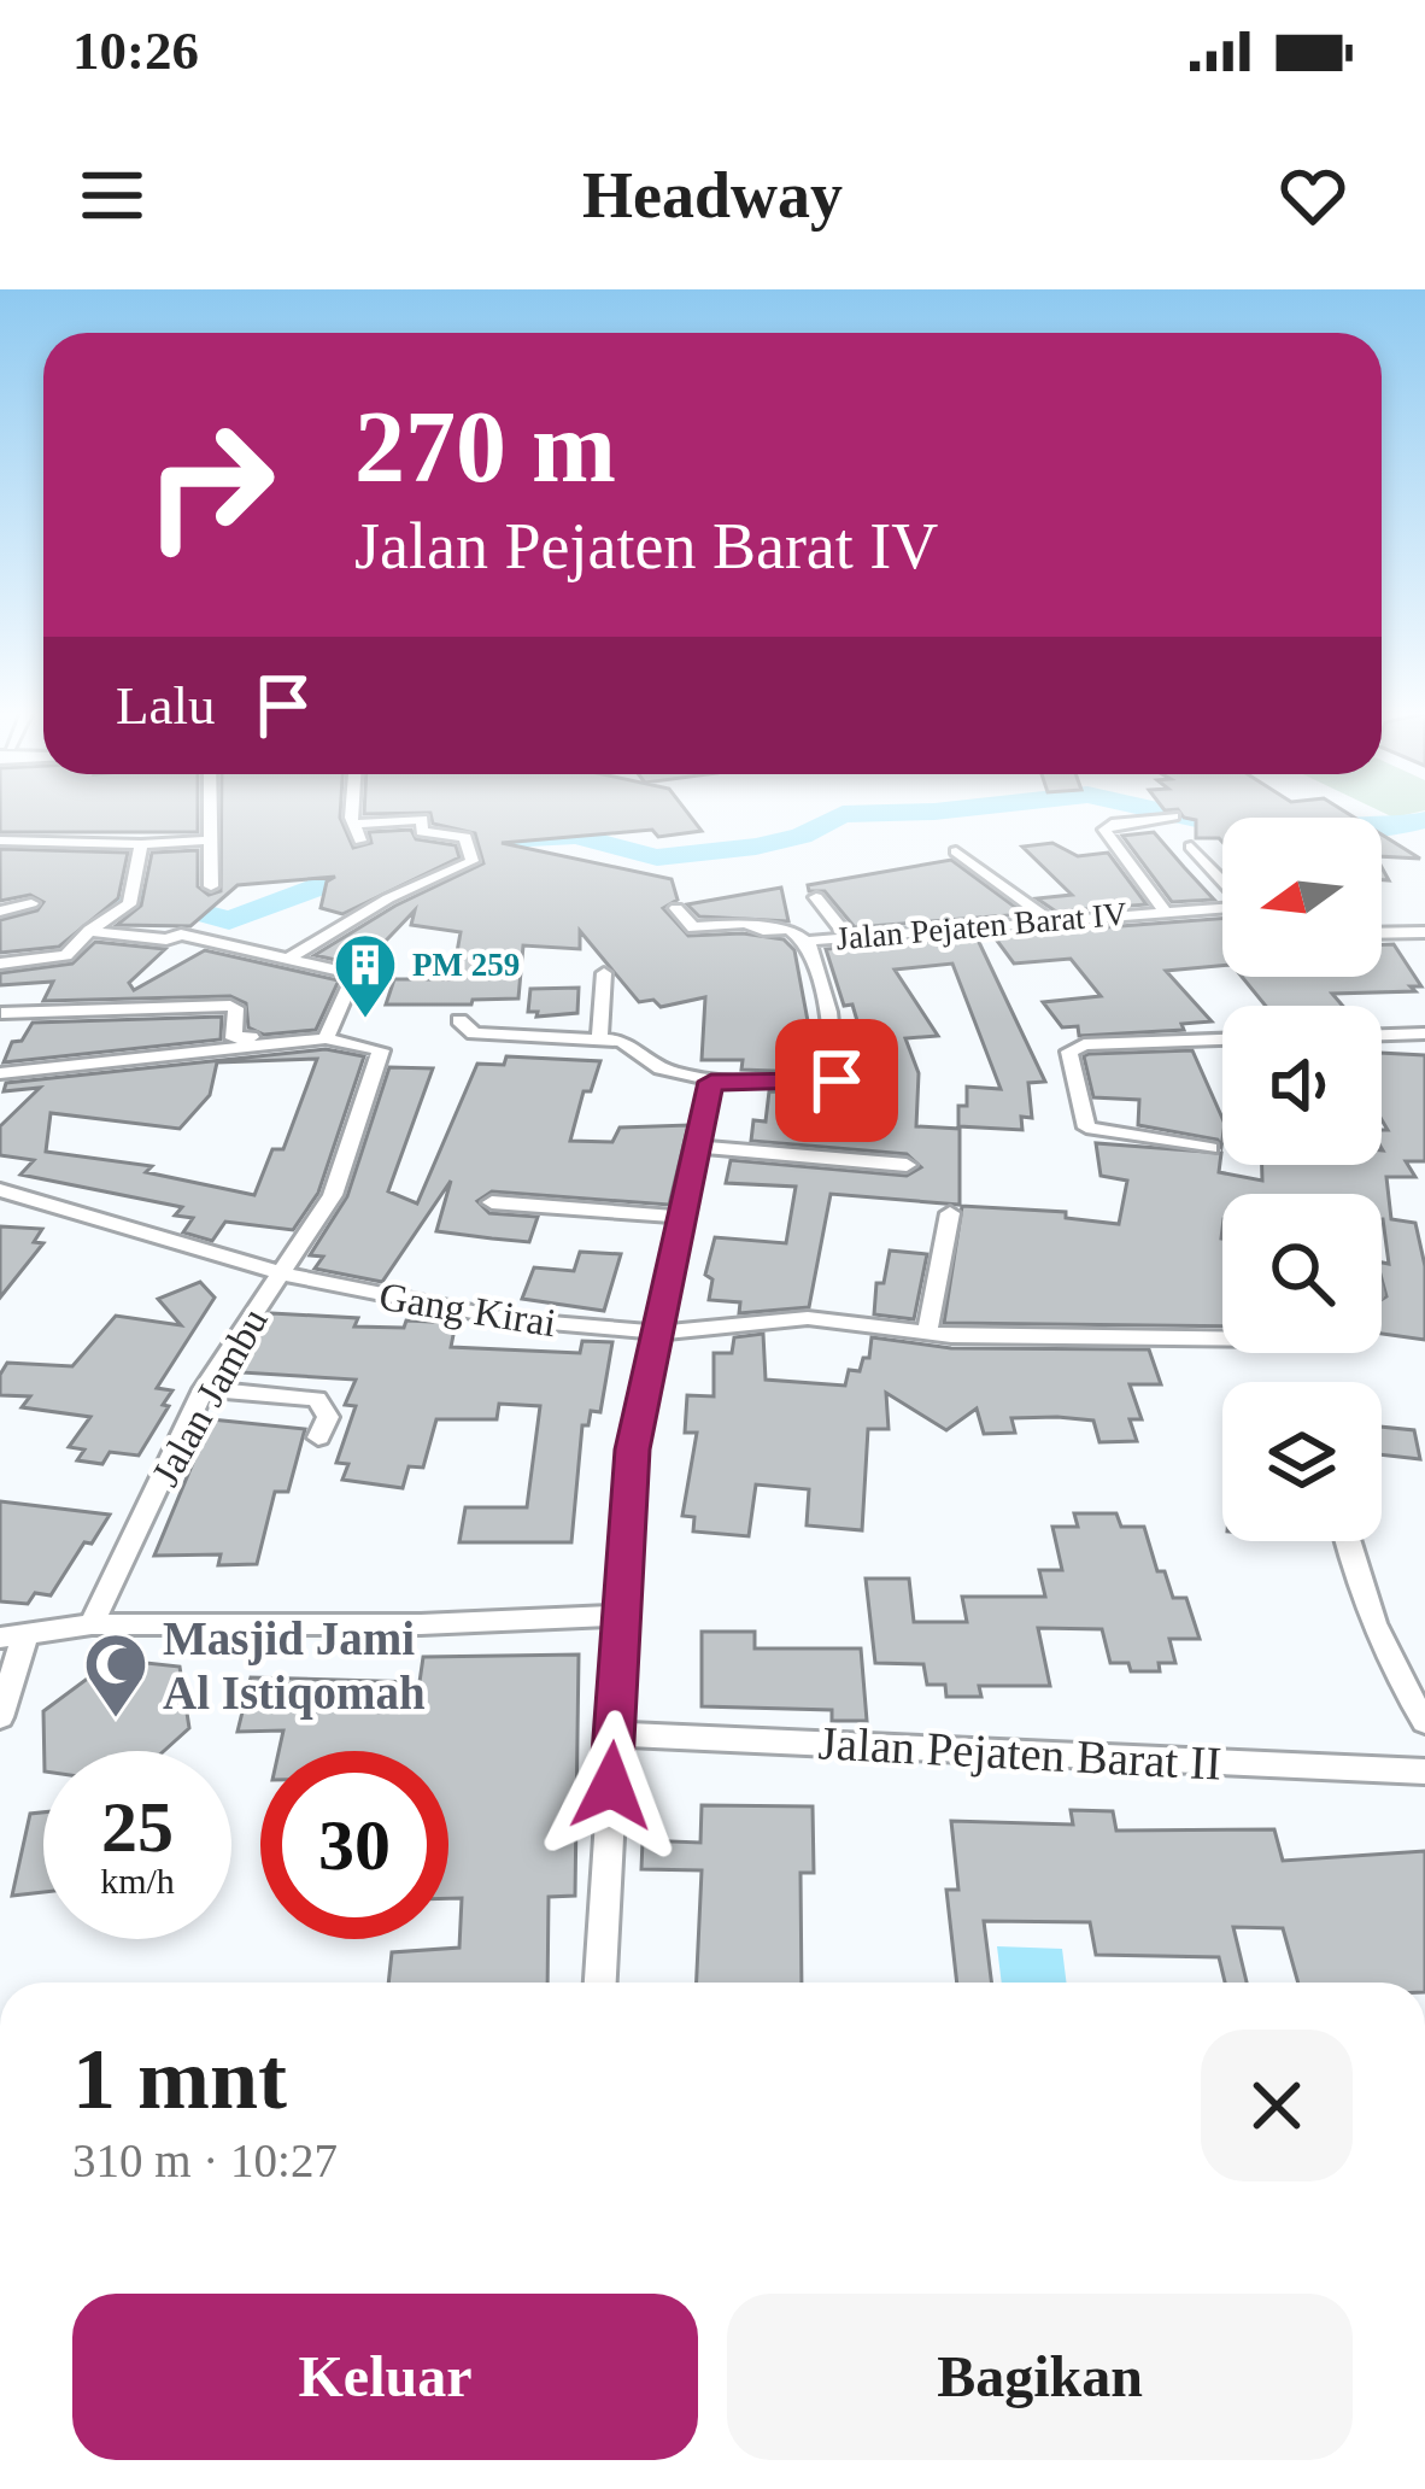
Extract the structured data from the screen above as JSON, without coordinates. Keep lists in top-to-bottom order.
{
  "streets": {
    "street": [
      "Jalan Pejaten Barat IV",
      "Gang Kirai",
      "Jalan Jambu",
      "Jalan Pejaten Barat II"
    ]
  },
  "crossings": [
    ["Gang Kirai", "Jalan Jambu"]
  ],
  "places": {
    "building": ["PM 259"],
    "mosque": ["Masjid Jami Al Istiqomah"]
  },
  "north": "left",
  "page": {
    "status": "10:26",
    "header": "Headway",
    "turn": ["270 m", "Jalan Pejaten Barat IV"],
    "then": "Lalu",
    "speed": "25 km/h",
    "limit": "30",
    "heading": ["1 mnt", "310 m · 10:27"],
    "buttons": ["Keluar", "Bagikan"]
  }
}
